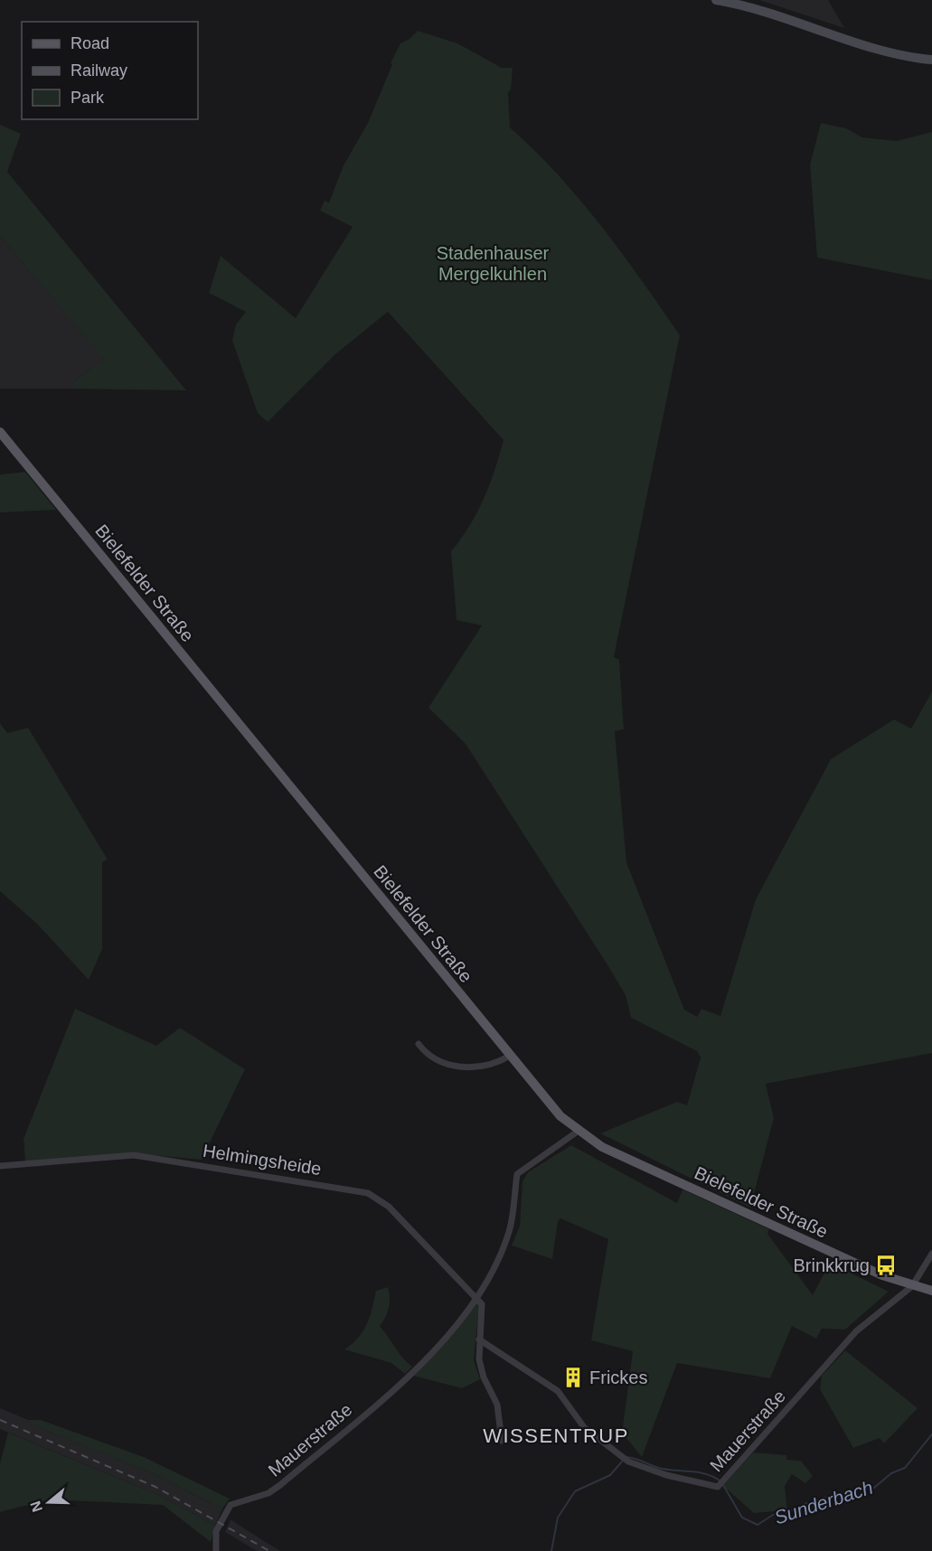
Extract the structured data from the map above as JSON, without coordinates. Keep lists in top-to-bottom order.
{
  "streets": {
    "main road": ["Bielefelder Straße"],
    "street": ["Helmingsheide", "Mauerstraße"]
  },
  "crossings": [
    ["Bielefelder Straße", "Mauerstraße"],
    ["Helmingsheide", "Mauerstraße"]
  ],
  "districts": ["WISSENTRUP"],
  "water": ["Sunderbach"],
  "parks": ["Stadenhauser Mergelkuhlen"],
  "places": {
    "bus stop": ["Brinkkrug"],
    "building": ["Frickes"]
  },
  "legend": ["Road", "Railway", "Park"],
  "north": "left"
}
